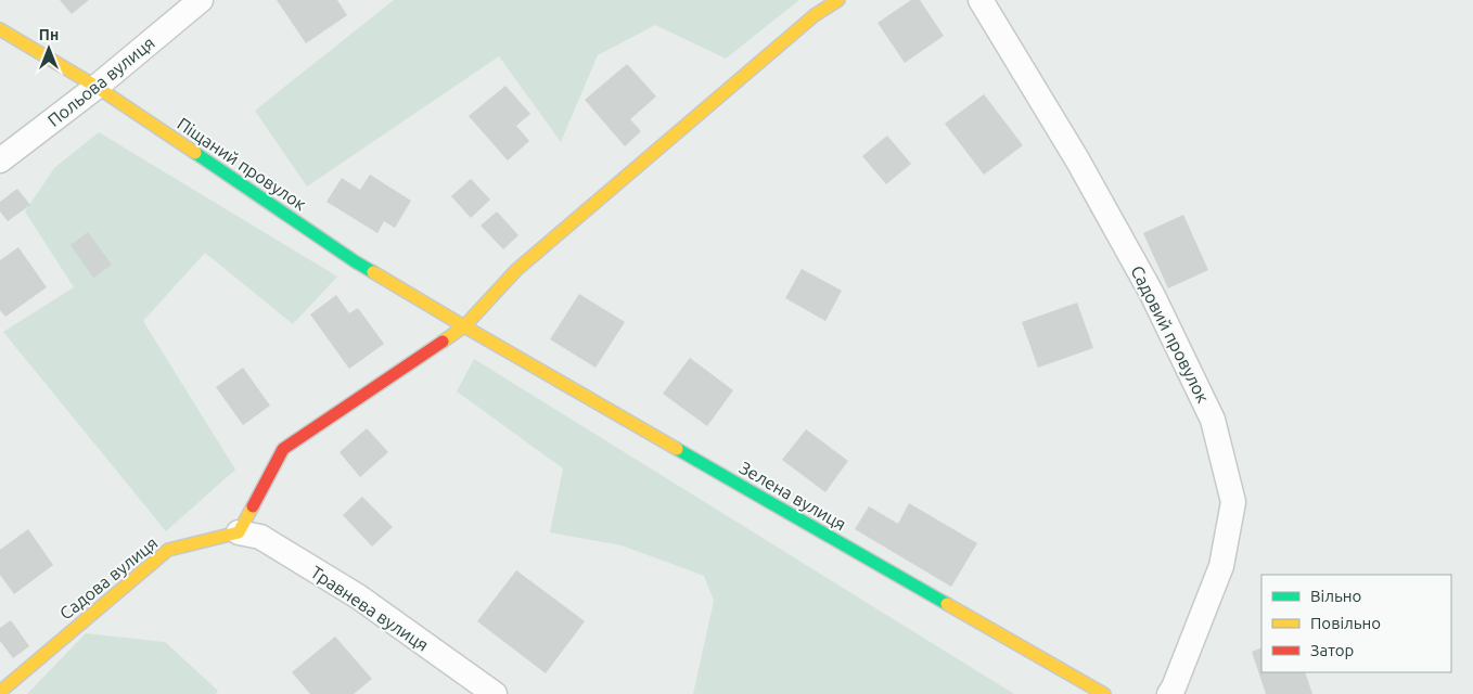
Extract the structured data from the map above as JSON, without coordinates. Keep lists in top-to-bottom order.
{
  "streets": {
    "street": [
      "Польова вулиця",
      "Піщаний провулок",
      "Садовий провулок",
      "Зелена вулиця",
      "Садова вулиця",
      "Травнева вулиця"
    ]
  },
  "crossings": [
    ["Польова вулиця", "Піщаний провулок"],
    ["Піщаний провулок", "Зелена вулиця"],
    ["Садова вулиця", "Травнева вулиця"]
  ],
  "legend": ["Вільно", "Повільно", "Затор"],
  "north": "top"
}
